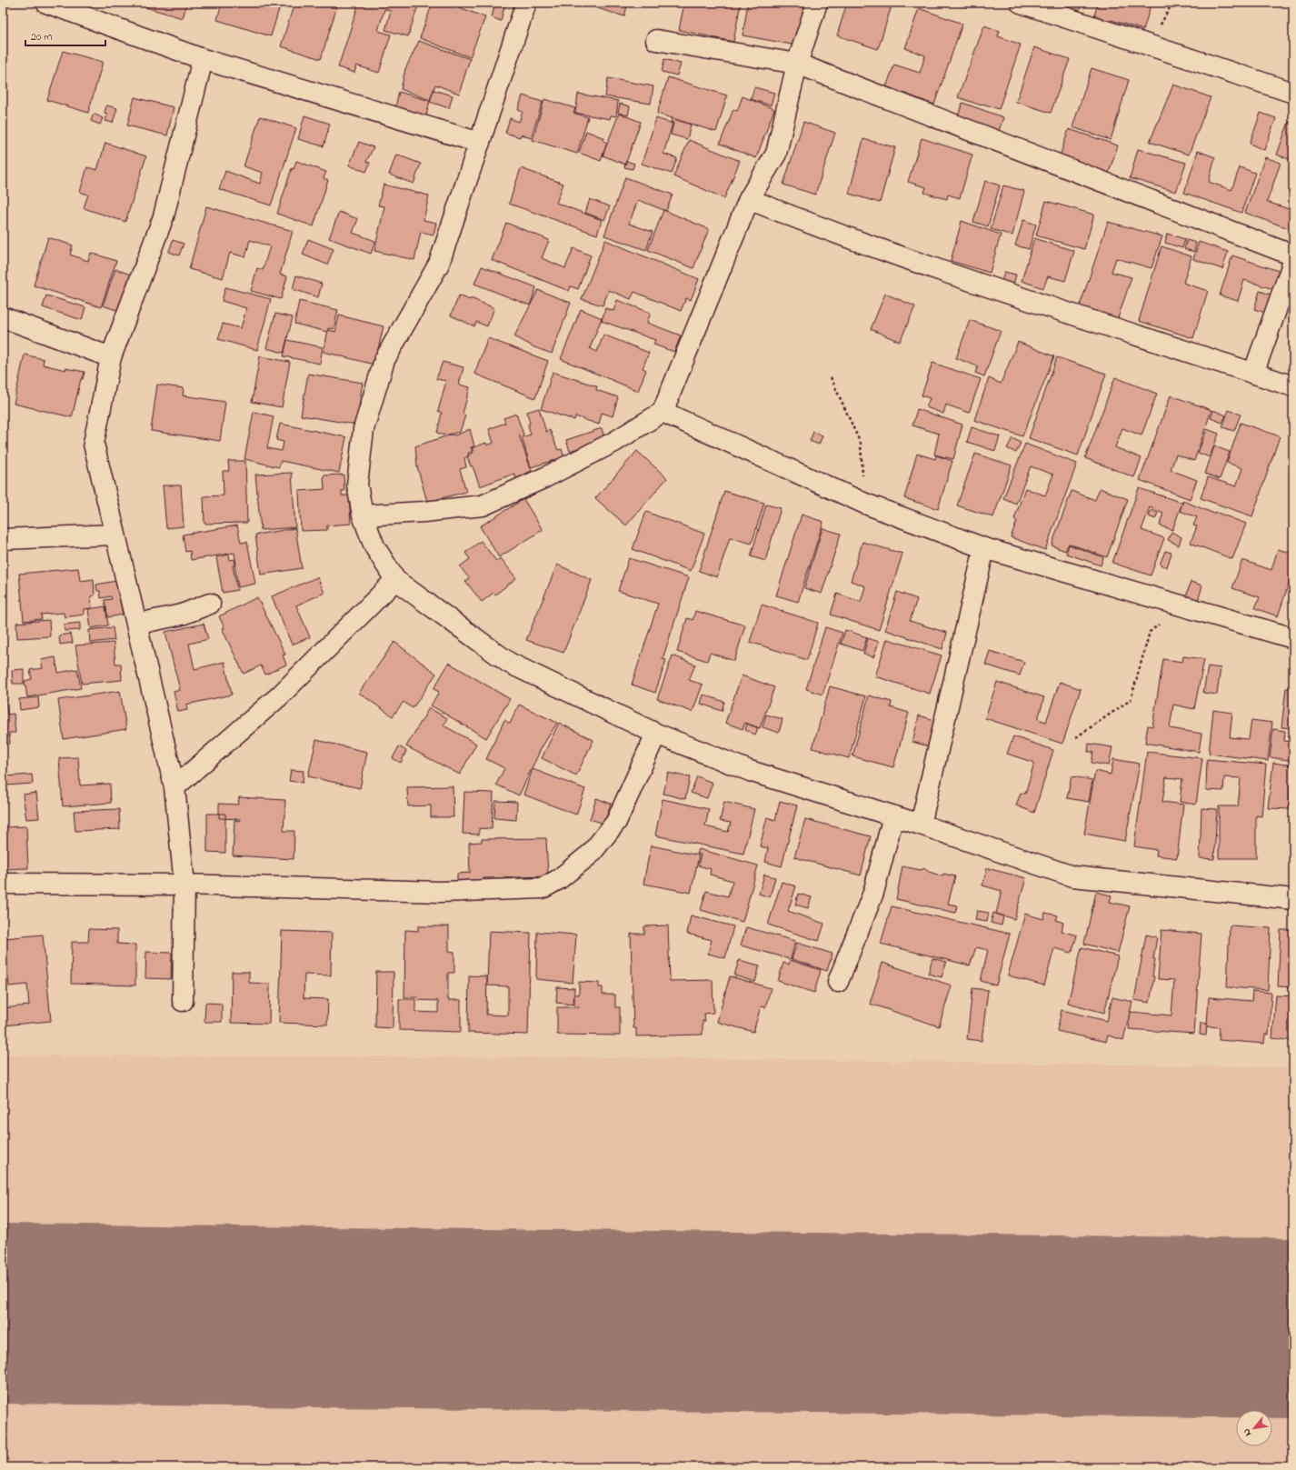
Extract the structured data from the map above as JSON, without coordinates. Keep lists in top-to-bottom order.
{
  "scale_bar": "20 m",
  "north": "bottom left"
}
